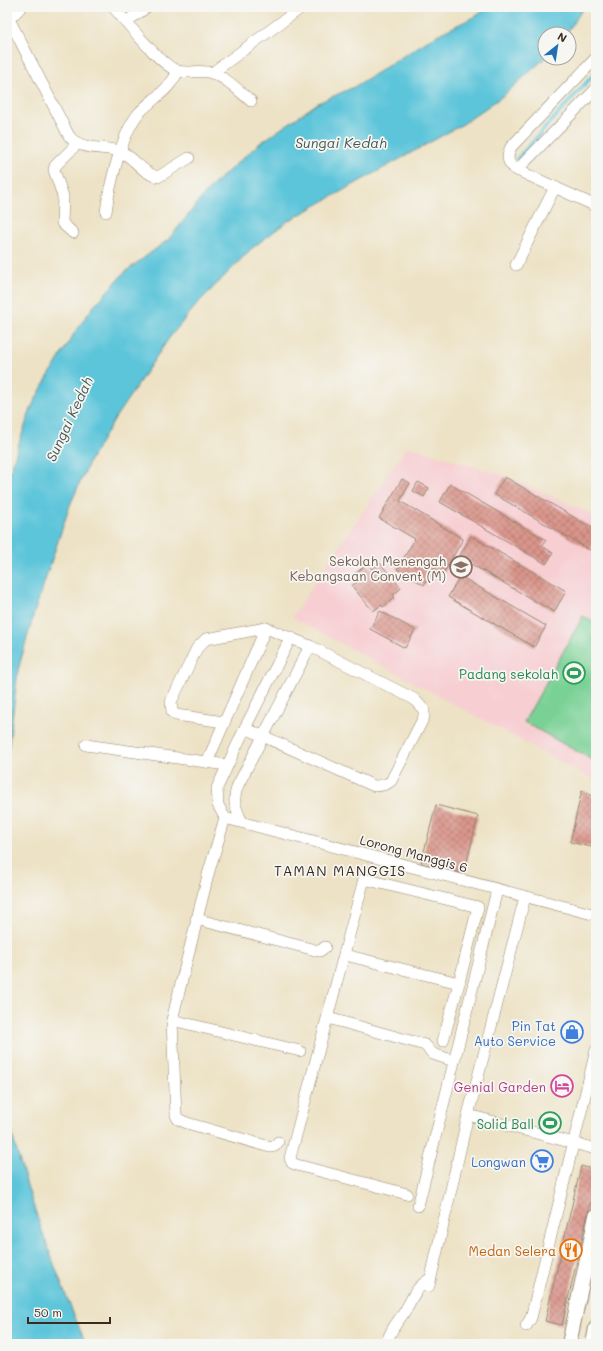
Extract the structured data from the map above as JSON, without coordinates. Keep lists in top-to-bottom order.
{
  "streets": {
    "street": ["Lorong Manggis 6"]
  },
  "districts": ["TAMAN MANGGIS"],
  "water": ["Sungai Kedah"],
  "places": {
    "school or university": ["Sekolah Menengah Kebangsaan Convent (M)"],
    "sports": ["Padang sekolah", "Solid Ball"],
    "shop": ["Pin Tat Auto Service"],
    "hotel": ["Genial Garden"],
    "supermarket": ["Longwan"],
    "restaurant": ["Medan Selera"]
  },
  "scale_bar": "50 m",
  "north": "top right"
}
